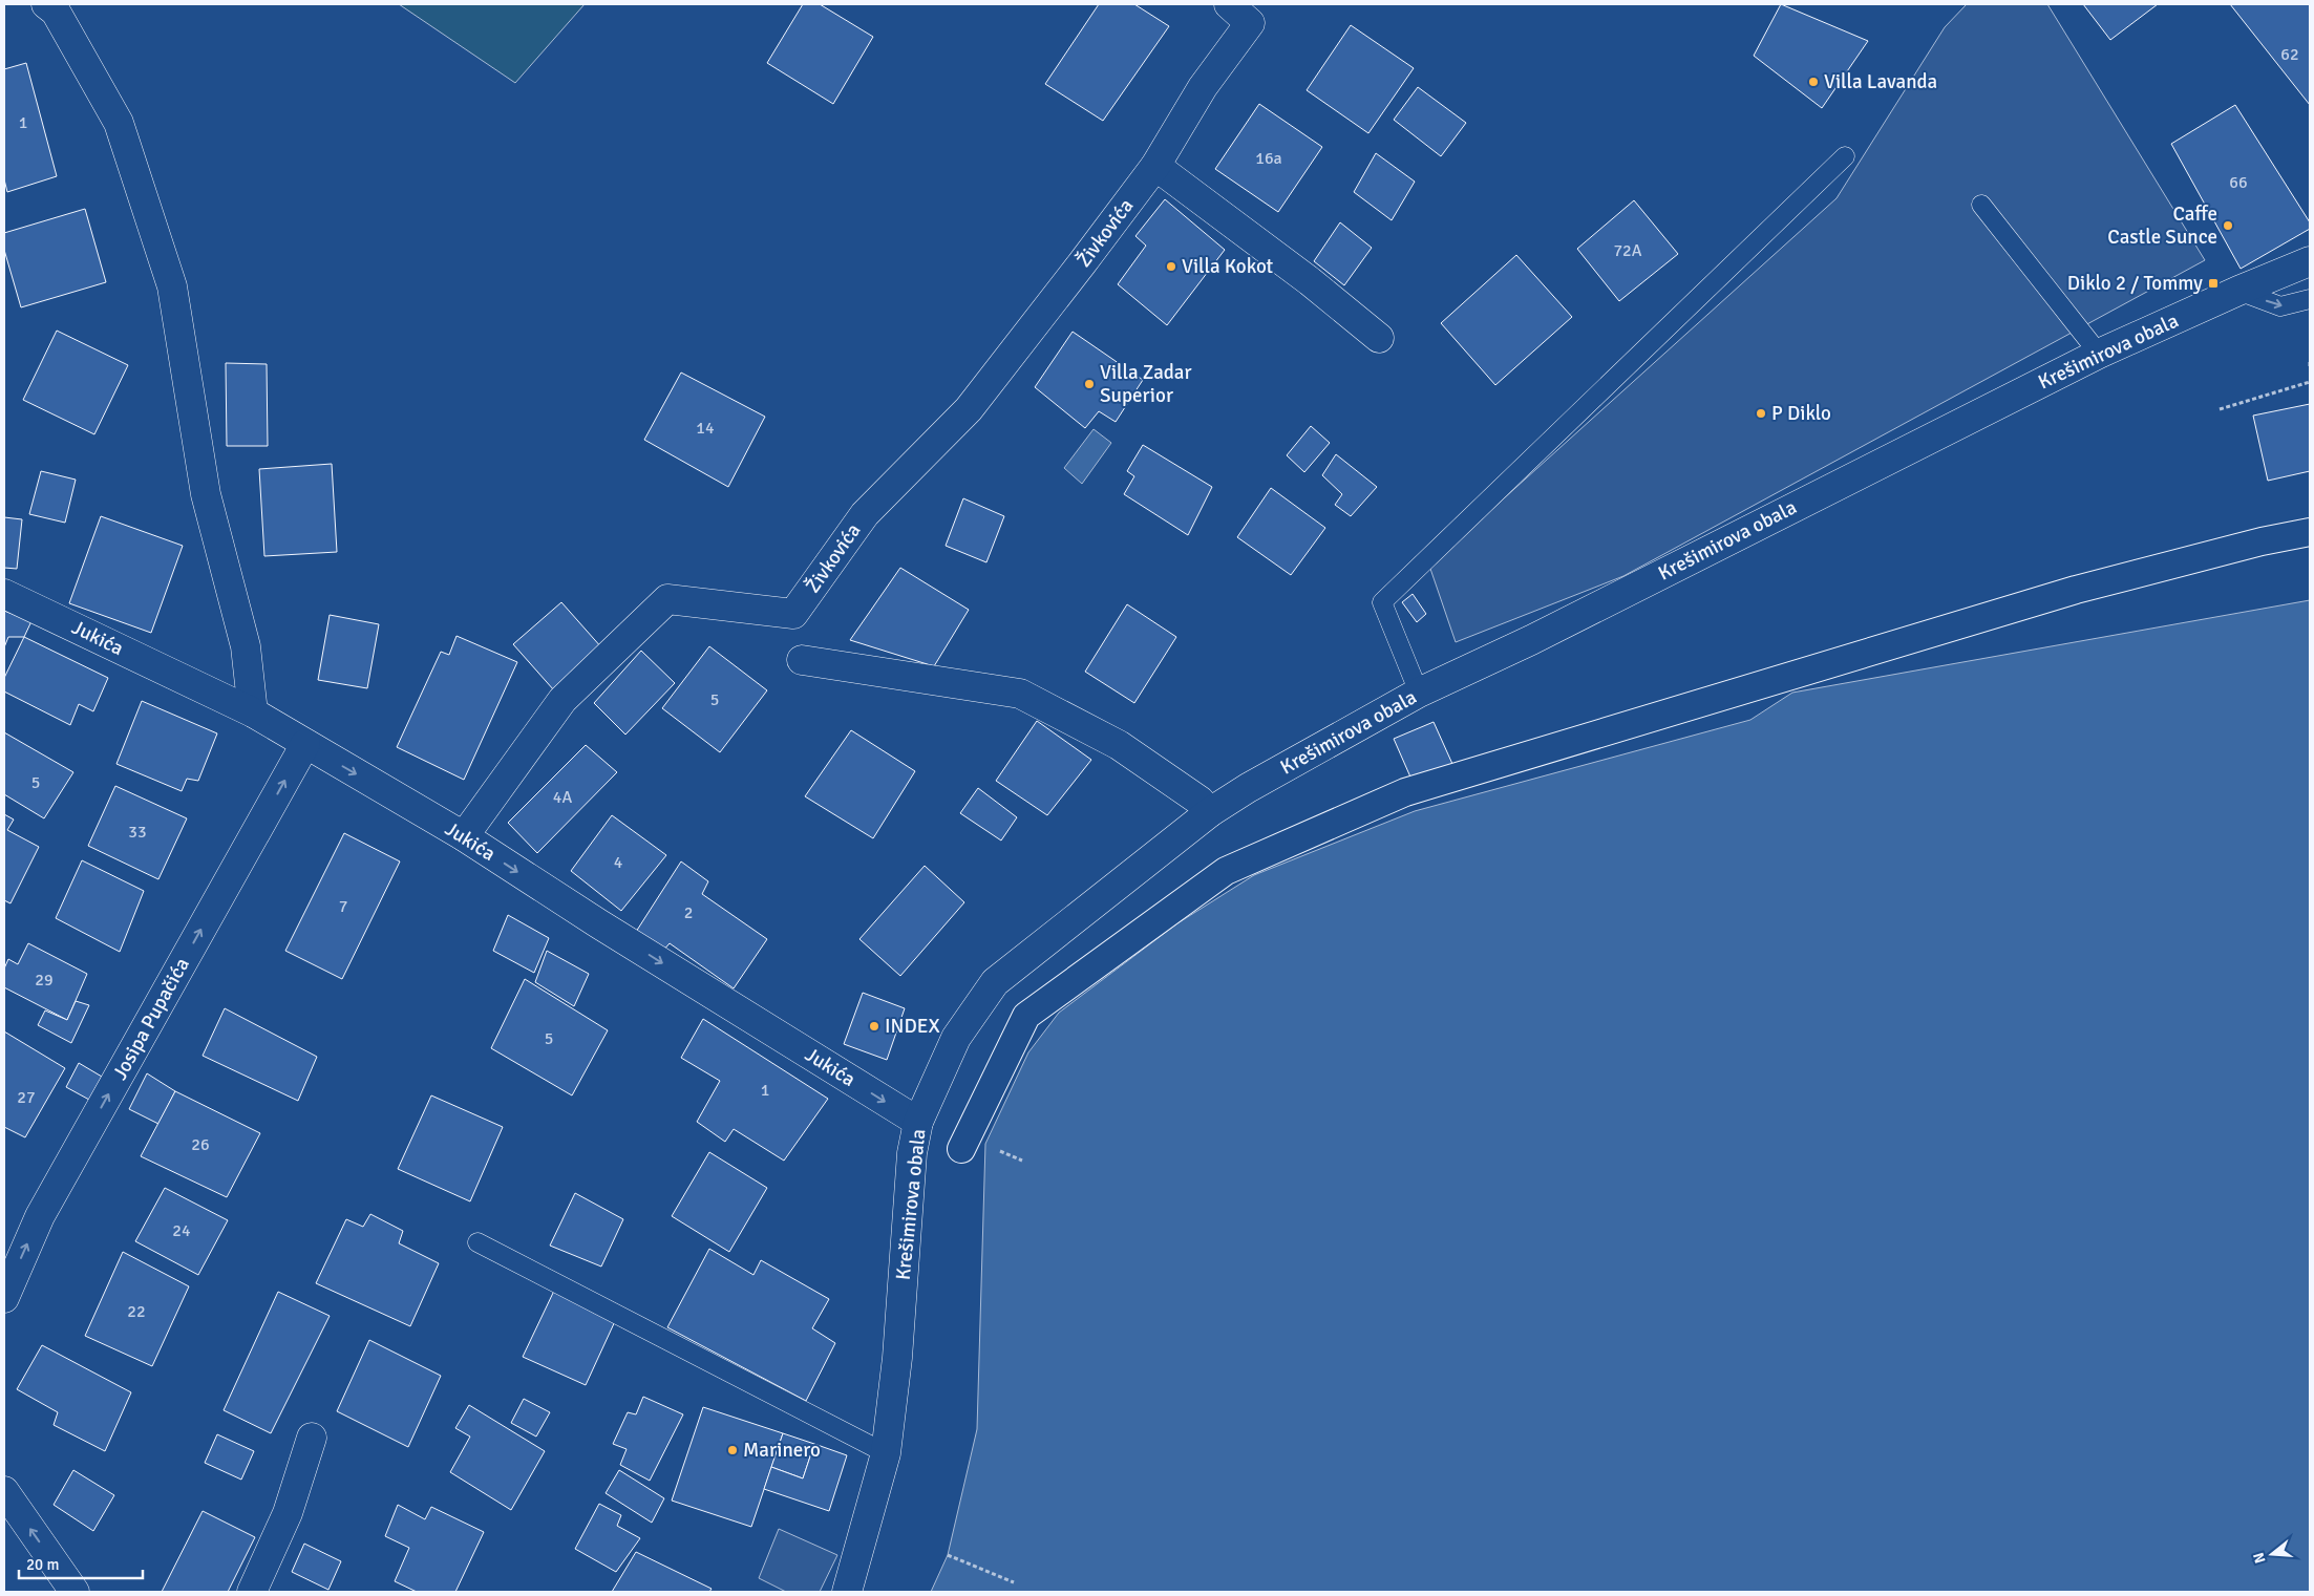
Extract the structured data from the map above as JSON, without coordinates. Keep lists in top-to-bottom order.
{
  "streets": {
    "street": [
      "Živkovića",
      "Krešimirova obala",
      "Jukića",
      "Josipa Pupačića"
    ]
  },
  "crossings": [
    ["Živkovića", "Jukića"],
    ["Krešimirova obala", "Jukića"],
    ["Jukića", "Josipa Pupačića"]
  ],
  "one_way": ["Jukića", "Josipa Pupačića"],
  "places": {
    "other": [
      "Villa Lavanda",
      "Caffe Castle Sunce",
      "Villa Kokot",
      "Villa Zadar Superior",
      "P Diklo",
      "INDEX",
      "Marinero"
    ],
    "transit": ["Diklo 2 / Tommy"]
  },
  "house_numbers": [
    "62",
    "1",
    "16a",
    "66",
    "72A",
    "14",
    "5",
    "5",
    "4A",
    "33",
    "4",
    "7",
    "2",
    "29",
    "5",
    "1",
    "27",
    "26",
    "24",
    "22"
  ],
  "scale_bar": "20 m",
  "north": "left"
}
